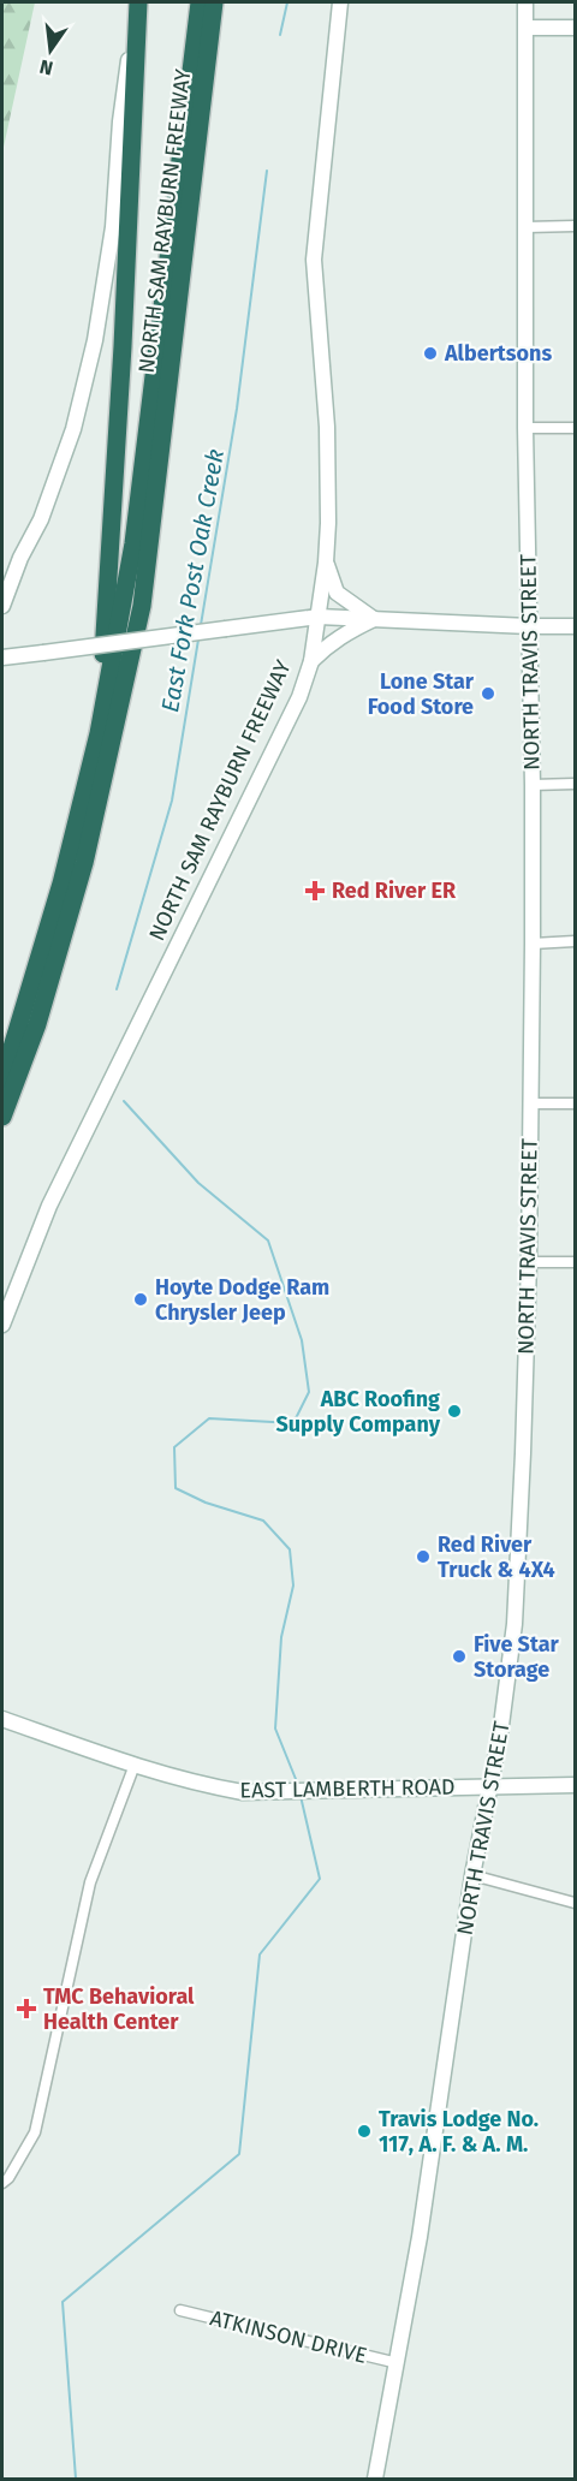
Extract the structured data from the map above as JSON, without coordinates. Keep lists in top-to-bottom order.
{
  "streets": {
    "highway": ["NORTH SAM RAYBURN FREEWAY"],
    "main road": ["NORTH TRAVIS STREET", "EAST LAMBERTH ROAD"],
    "street": ["ATKINSON DRIVE"]
  },
  "crossings": [
    ["NORTH TRAVIS STREET", "EAST LAMBERTH ROAD"],
    ["NORTH TRAVIS STREET", "ATKINSON DRIVE"]
  ],
  "water": ["East Fork Post Oak Creek"],
  "places": {
    "other": [
      "Albertsons",
      "Lone Star Food Store",
      "Hoyte Dodge Ram Chrysler Jeep",
      "ABC Roofing Supply Company",
      "Red River Truck & 4X4",
      "Five Star Storage",
      "Travis Lodge No. 117, A. F. & A. M."
    ],
    "health": ["Red River ER", "TMC Behavioral Health Center"]
  },
  "north": "bottom"
}
